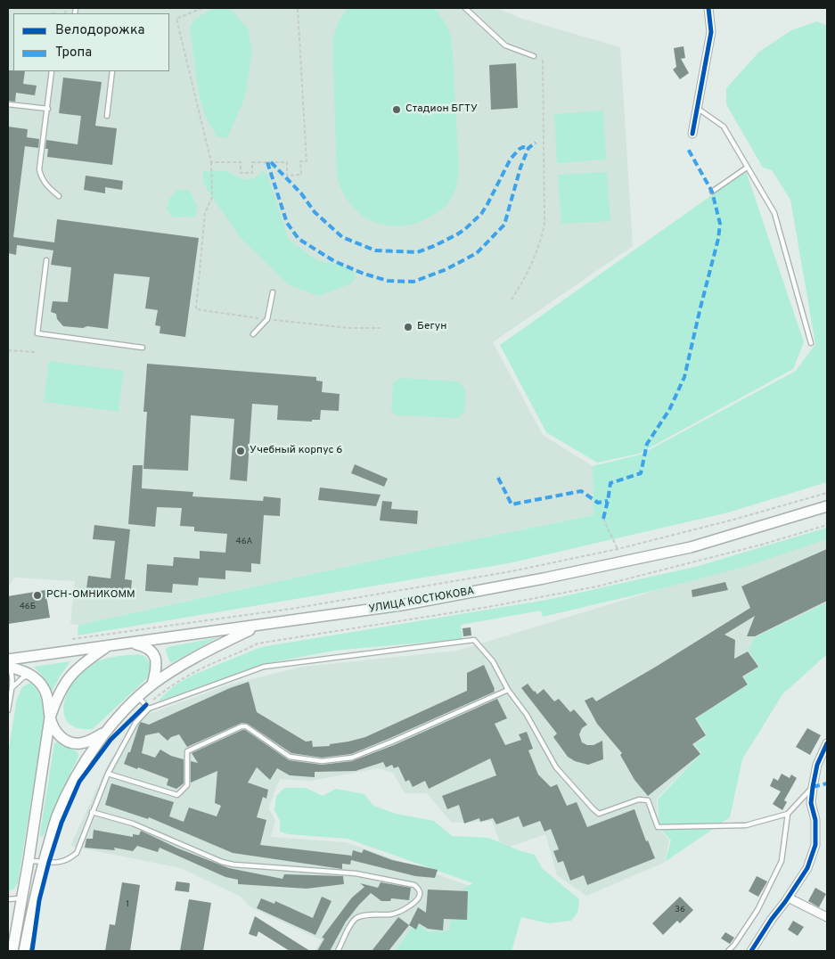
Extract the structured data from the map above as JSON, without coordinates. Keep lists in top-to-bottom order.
{
  "streets": {
    "main road": ["УЛИЦА КОСТЮКОВА"]
  },
  "places": [
    "Стадион БГТУ",
    "Бегун",
    "Учебный корпус 6",
    "РСН-ОМНИКОММ"
  ],
  "house_numbers": [
    "46А",
    "46Б",
    "1",
    "36"
  ],
  "legend": ["Велодорожка", "Тропа"]
}
